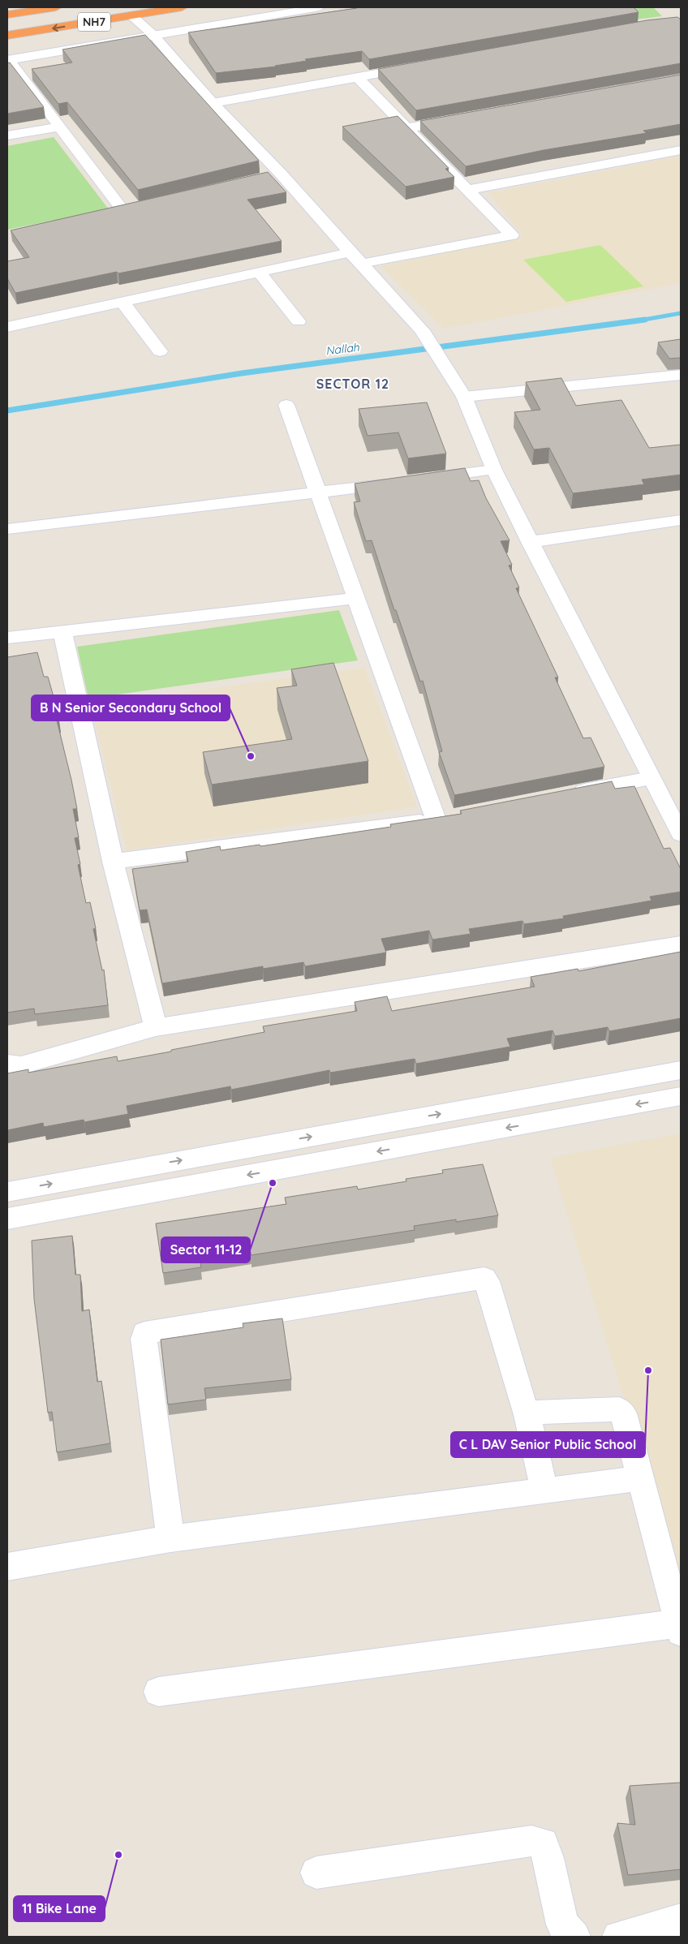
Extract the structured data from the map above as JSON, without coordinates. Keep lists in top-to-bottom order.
{
  "streets": {
    "highway": ["NH7"]
  },
  "districts": ["SECTOR 12"],
  "water": ["Nallah"],
  "places": [
    "B N Senior Secondary School",
    "Sector 11-12",
    "C L DAV Senior Public School",
    "11 Bike Lane"
  ]
}
